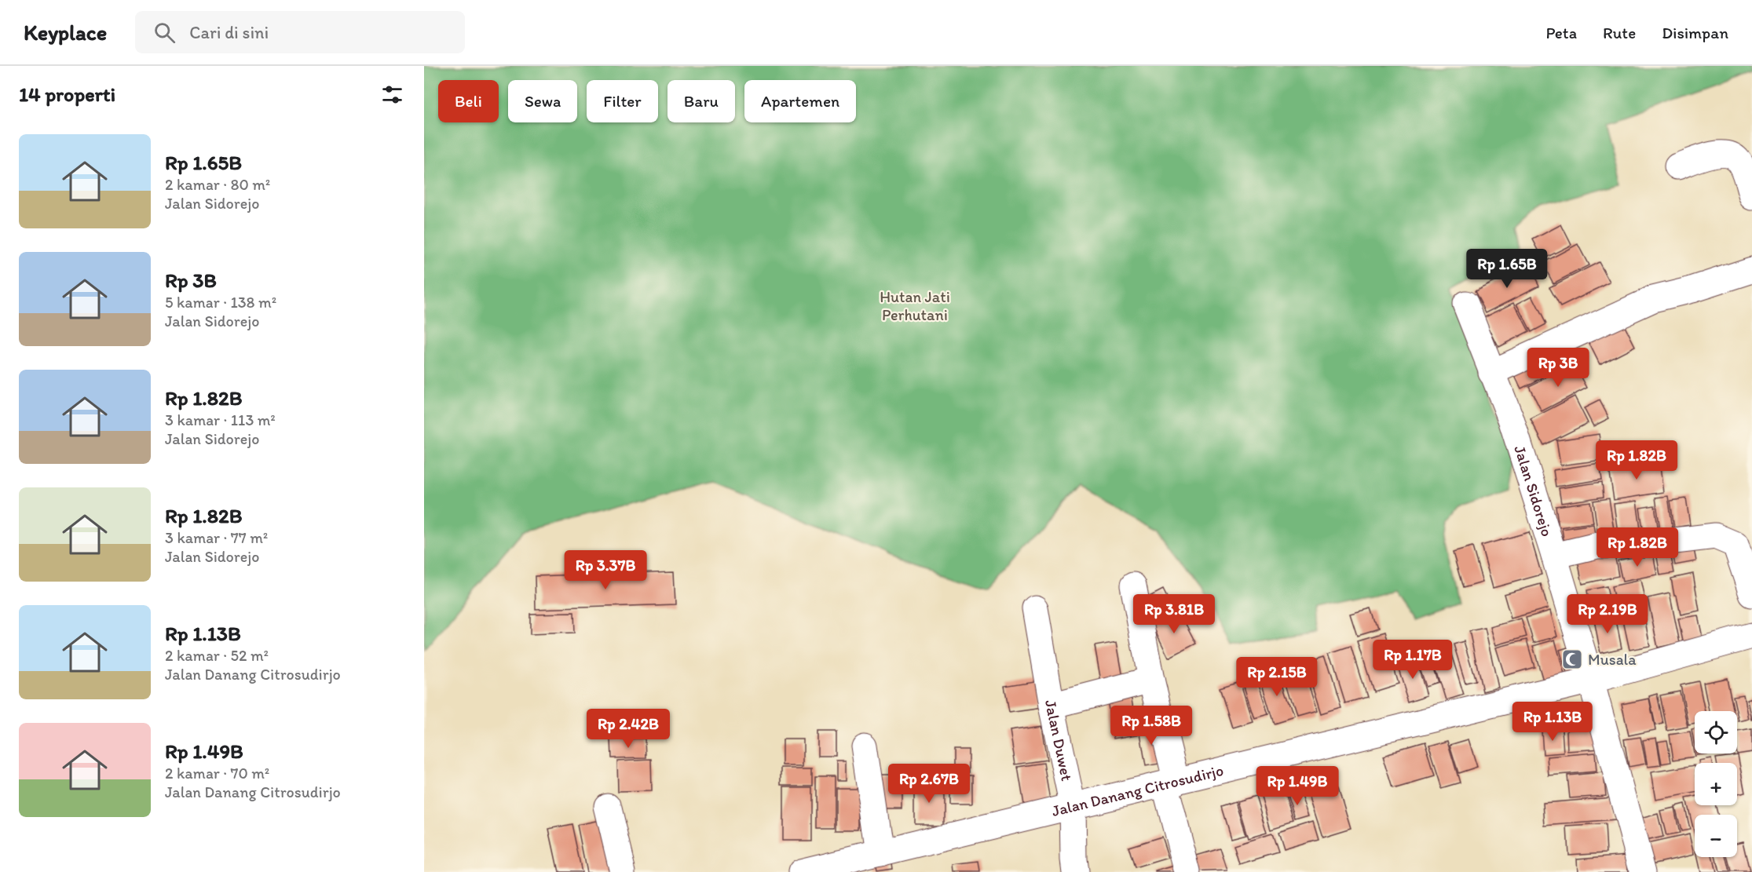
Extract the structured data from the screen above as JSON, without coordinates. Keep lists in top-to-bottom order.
{
  "streets": {
    "street": ["Jalan Sidorejo", "Jalan Duwet", "Jalan Danang Citrosudirjo"]
  },
  "crossings": [
    ["Jalan Sidorejo", "Jalan Danang Citrosudirjo"],
    ["Jalan Duwet", "Jalan Danang Citrosudirjo"]
  ],
  "parks": ["Hutan Jati Perhutani"],
  "places": {
    "mosque": ["Musala"]
  },
  "page": {
    "header": "Keyplace",
    "search": "Cari di sini",
    "nav": ["Peta", "Rute", "Disimpan"],
    "heading": "14 properti",
    "chip": [
      "Beli",
      "Sewa",
      "Filter",
      "Baru",
      "Apartemen"
    ],
    "list": [
      {
        "name": "Rp 1.65B",
        "note": "2 kamar · 80 m² · Jalan Sidorejo"
      },
      {
        "name": "Rp 3B",
        "note": "5 kamar · 138 m² · Jalan Sidorejo"
      },
      {
        "name": "Rp 1.82B",
        "note": "3 kamar · 113 m² · Jalan Sidorejo"
      },
      {
        "name": "Rp 1.82B",
        "note": "3 kamar · 77 m² · Jalan Sidorejo"
      },
      {
        "name": "Rp 1.13B",
        "note": "2 kamar · 52 m² · Jalan Danang Citrosudirjo"
      },
      {
        "name": "Rp 1.49B",
        "note": "2 kamar · 70 m² · Jalan Danang Citrosudirjo"
      }
    ],
    "price": [
      "Rp 1.65B",
      "Rp 3B",
      "Rp 1.82B",
      "Rp 1.82B",
      "Rp 3.37B",
      "Rp 3.81B",
      "Rp 2.19B",
      "Rp 1.17B",
      "Rp 2.15B",
      "Rp 1.13B",
      "Rp 1.58B",
      "Rp 2.42B",
      "Rp 2.67B",
      "Rp 1.49B"
    ],
    "map_buttons": ["+", "−"]
  }
}
